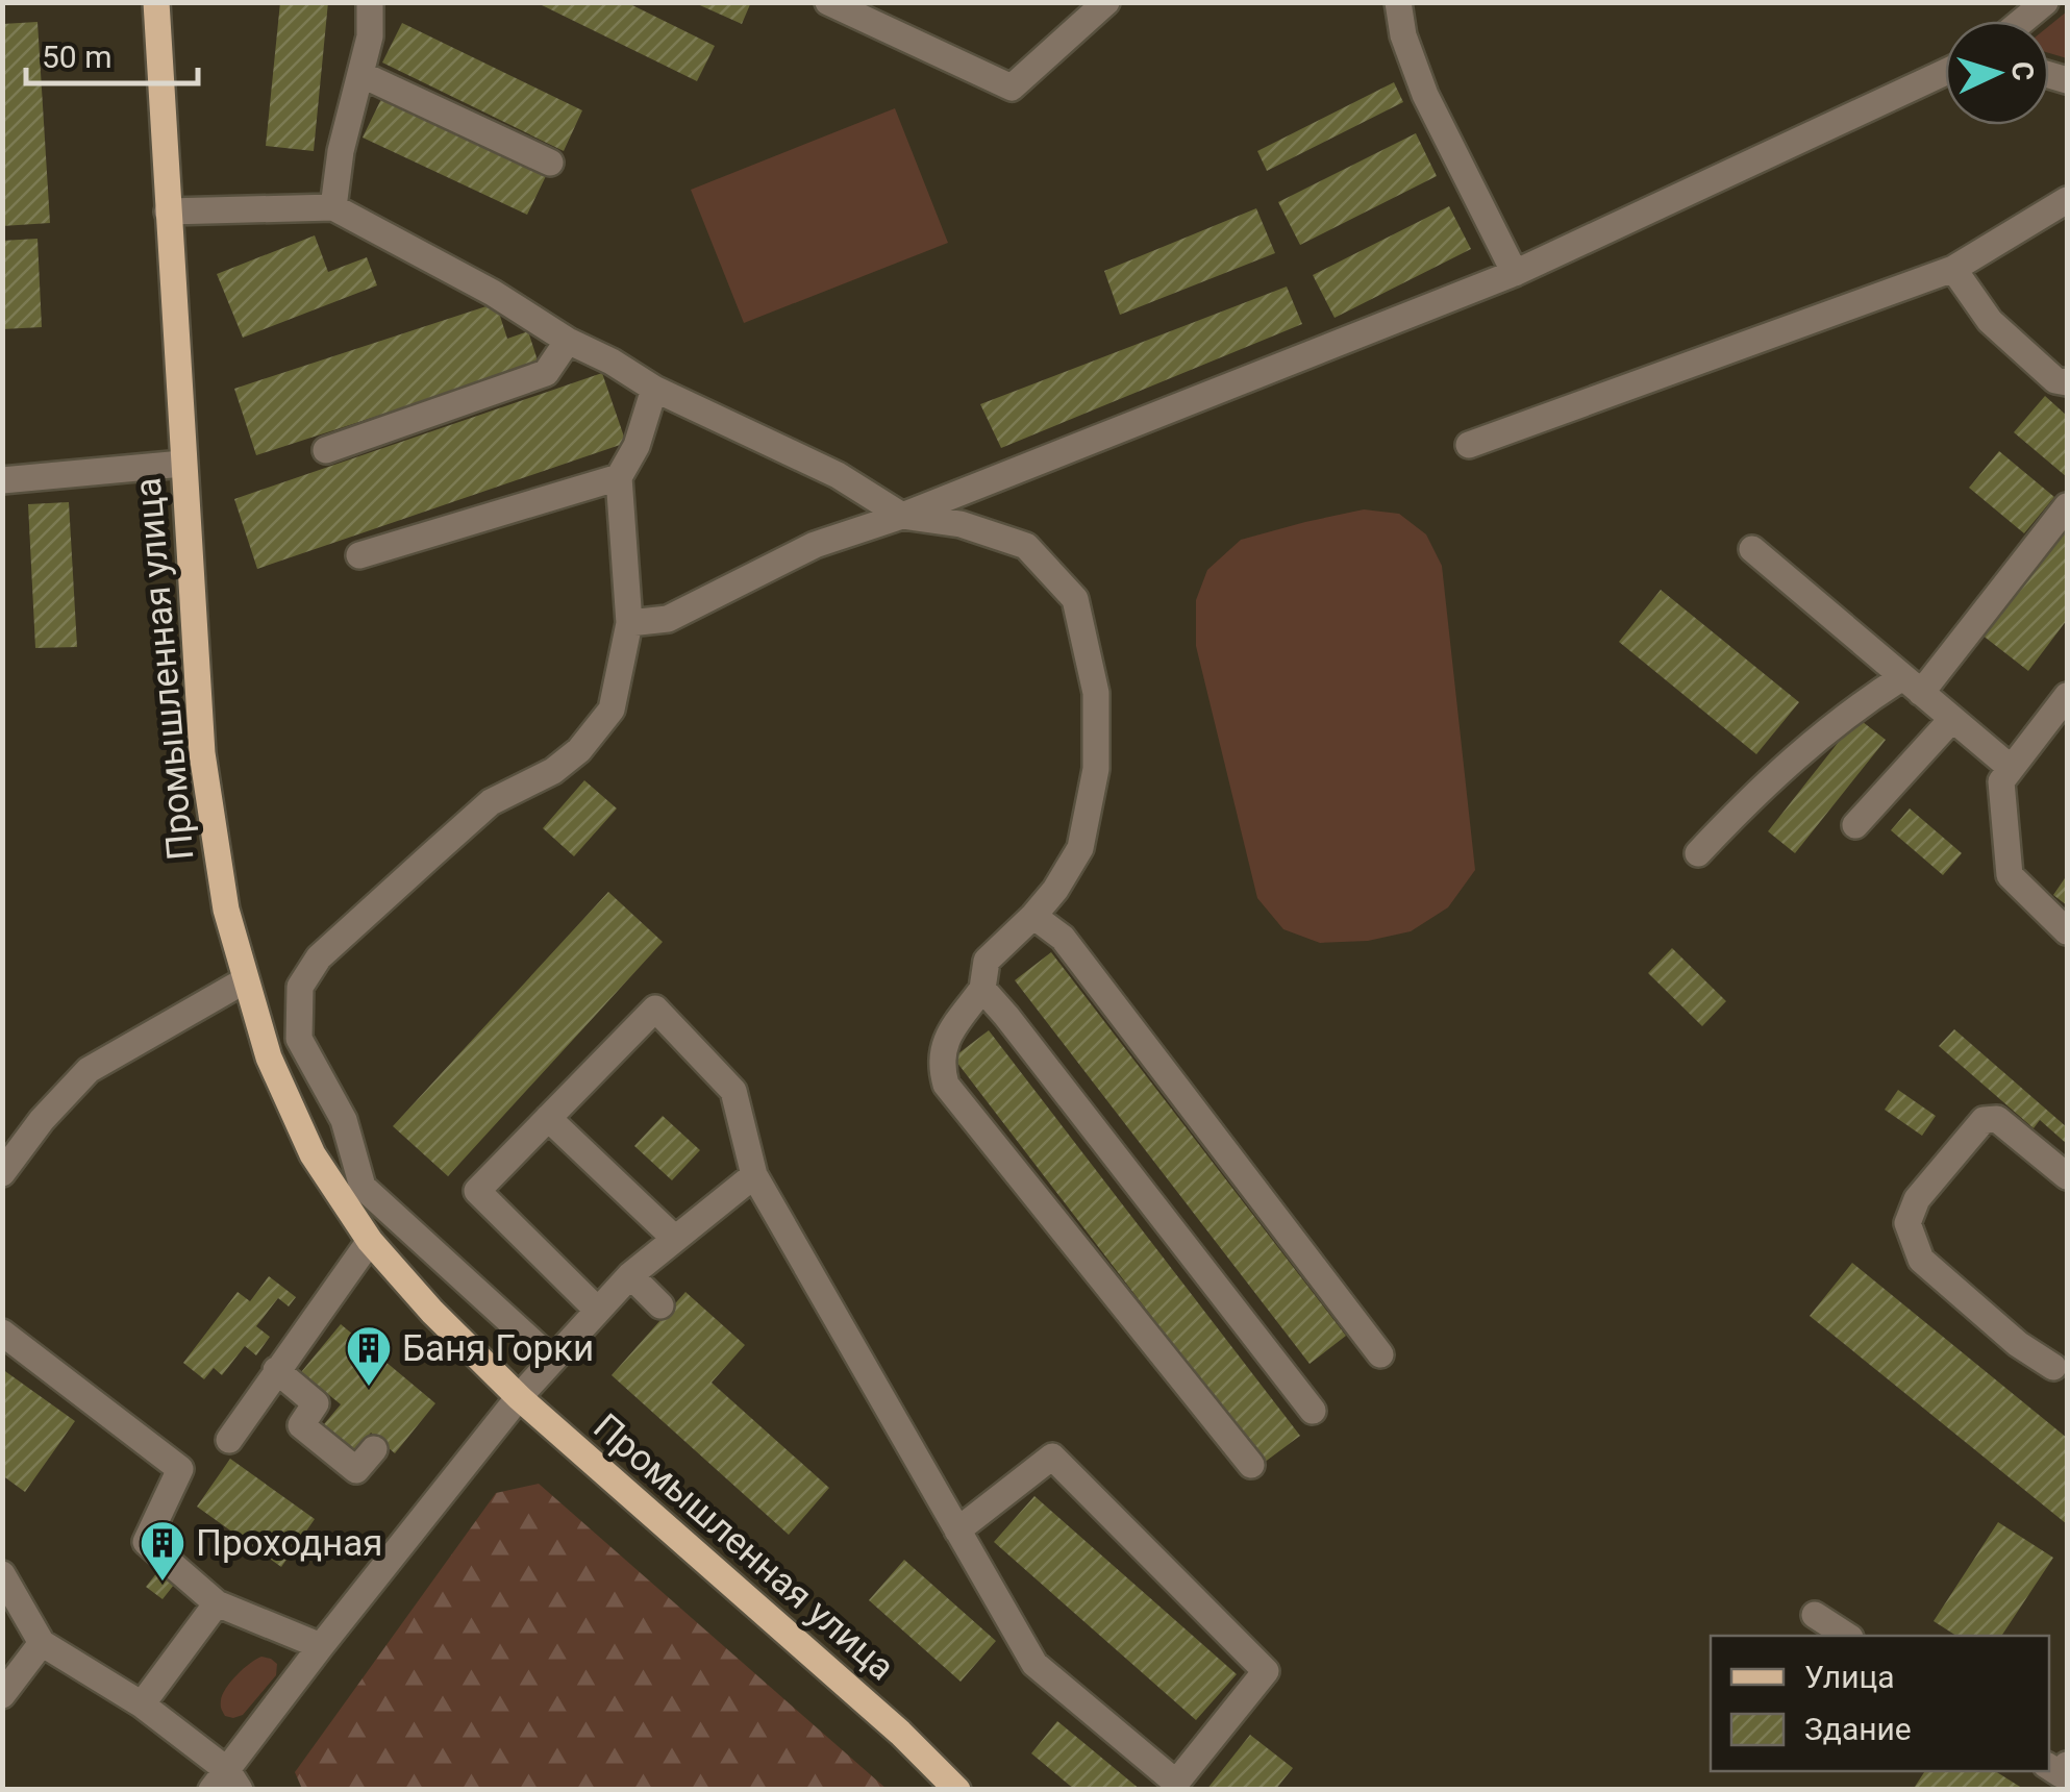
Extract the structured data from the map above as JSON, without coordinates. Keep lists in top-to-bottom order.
{
  "streets": {
    "main road": ["Промышленная улица"]
  },
  "places": {
    "building": ["Баня Горки", "Проходная"]
  },
  "legend": ["Улица", "Здание"],
  "scale_bar": "50 m",
  "north": "right"
}
